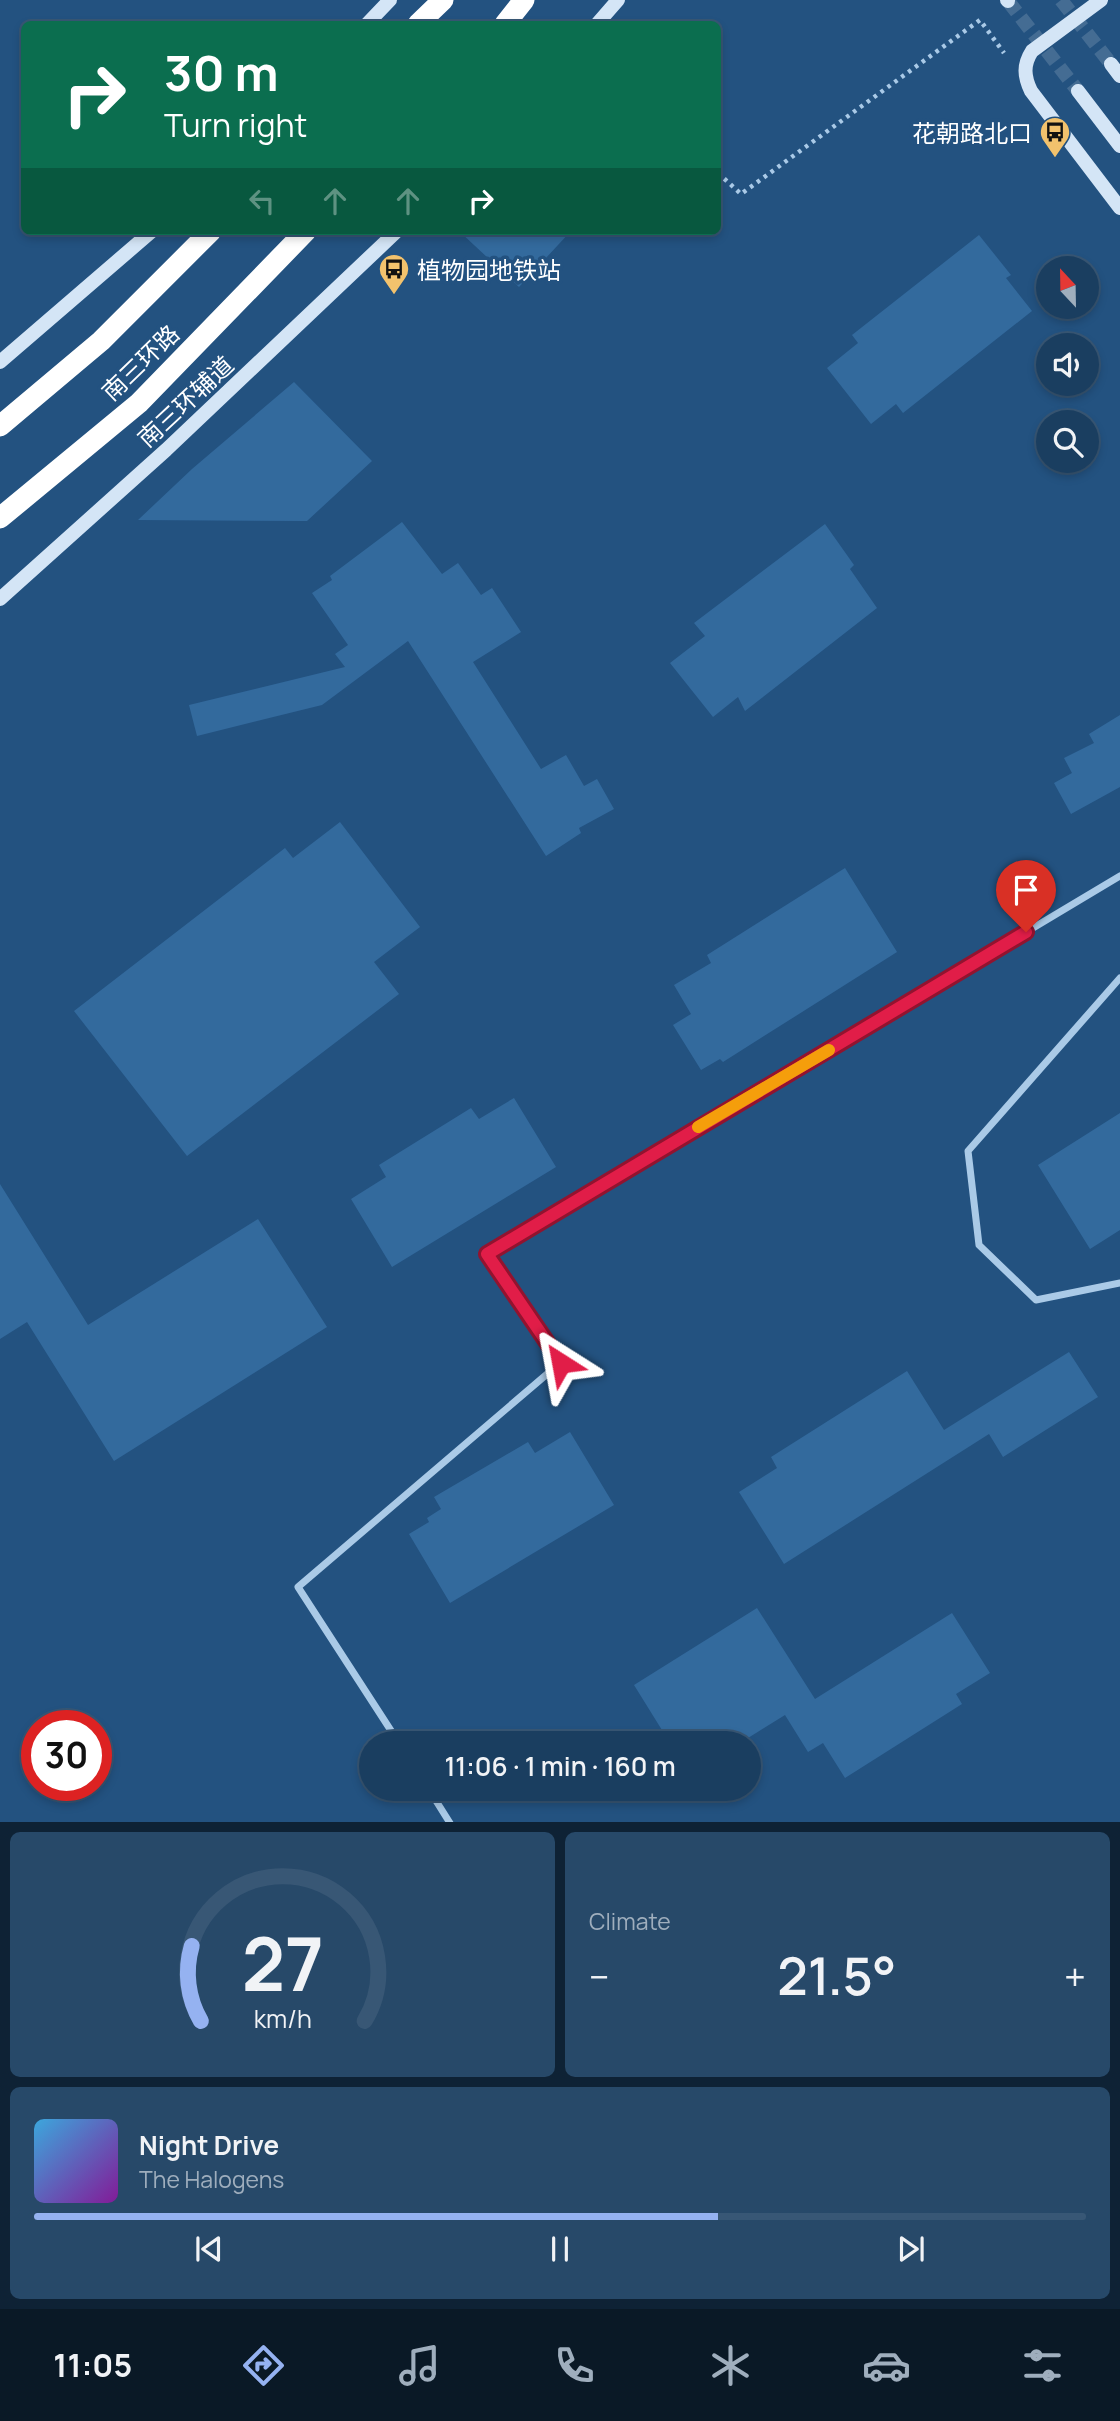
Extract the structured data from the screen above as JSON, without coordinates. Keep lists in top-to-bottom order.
{
  "streets": {
    "highway": ["南三环路"],
    "main road": ["南三环辅道"]
  },
  "places": {
    "bus stop": ["花朝路北口", "植物园地铁站"]
  },
  "north": "top",
  "page": {
    "turn": ["30 m", "Turn right"],
    "limit": "30",
    "trip": "11:06 · 1 min · 160 m",
    "tile": "Climate",
    "heat": ["−", "21.5°", "+"],
    "song": ["Night Drive", "The Halogens"],
    "tabs": "11:05",
    "gauge": ["27", "km/h"]
  }
}
